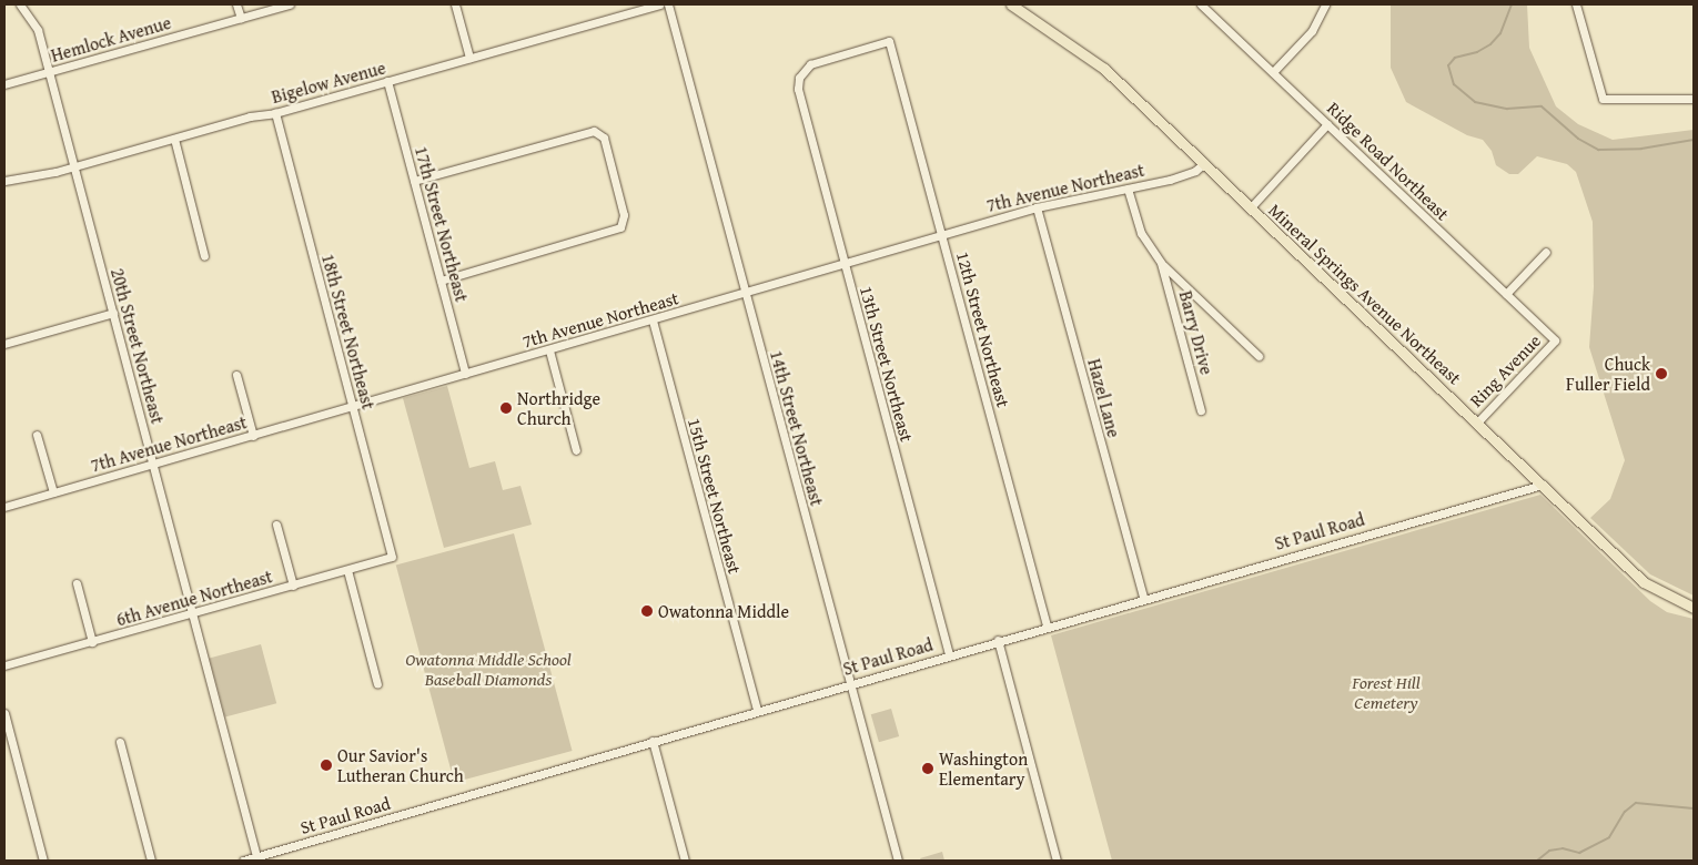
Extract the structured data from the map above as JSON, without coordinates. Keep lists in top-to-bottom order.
{
  "streets": {
    "main road": ["Mineral Springs Avenue Northeast"],
    "street": [
      "Hemlock Avenue",
      "Bigelow Avenue",
      "Ridge Road Northeast",
      "7th Avenue Northeast",
      "17th Street Northeast",
      "12th Street Northeast",
      "18th Street Northeast",
      "Barry Drive",
      "20th Street Northeast",
      "13th Street Northeast",
      "Ring Avenue",
      "Hazel Lane",
      "14th Street Northeast",
      "15th Street Northeast",
      "St Paul Road",
      "6th Avenue Northeast"
    ]
  },
  "crossings": [
    ["Hemlock Avenue", "20th Street Northeast"],
    ["Bigelow Avenue", "17th Street Northeast"],
    ["Bigelow Avenue", "18th Street Northeast"],
    ["Bigelow Avenue", "20th Street Northeast"],
    ["Ridge Road Northeast", "Ring Avenue"],
    ["7th Avenue Northeast", "17th Street Northeast"],
    ["7th Avenue Northeast", "Mineral Springs Avenue Northeast"],
    ["7th Avenue Northeast", "12th Street Northeast"],
    ["7th Avenue Northeast", "18th Street Northeast"],
    ["7th Avenue Northeast", "Barry Drive"],
    ["7th Avenue Northeast", "20th Street Northeast"],
    ["7th Avenue Northeast", "13th Street Northeast"],
    ["7th Avenue Northeast", "Hazel Lane"],
    ["7th Avenue Northeast", "14th Street Northeast"],
    ["7th Avenue Northeast", "15th Street Northeast"],
    ["Mineral Springs Avenue Northeast", "Ring Avenue"],
    ["Mineral Springs Avenue Northeast", "St Paul Road"],
    ["12th Street Northeast", "13th Street Northeast"],
    ["12th Street Northeast", "St Paul Road"],
    ["18th Street Northeast", "6th Avenue Northeast"],
    ["20th Street Northeast", "St Paul Road"],
    ["20th Street Northeast", "6th Avenue Northeast"],
    ["13th Street Northeast", "St Paul Road"],
    ["Hazel Lane", "St Paul Road"],
    ["14th Street Northeast", "St Paul Road"],
    ["15th Street Northeast", "St Paul Road"]
  ],
  "parks": ["Owatonna Middle School Baseball Diamonds", "Forest Hill Cemetery"],
  "places": [
    "Chuck Fuller Field",
    "Northridge Church",
    "Owatonna Middle",
    "Our Savior's Lutheran Church",
    "Washington Elementary"
  ]
}
